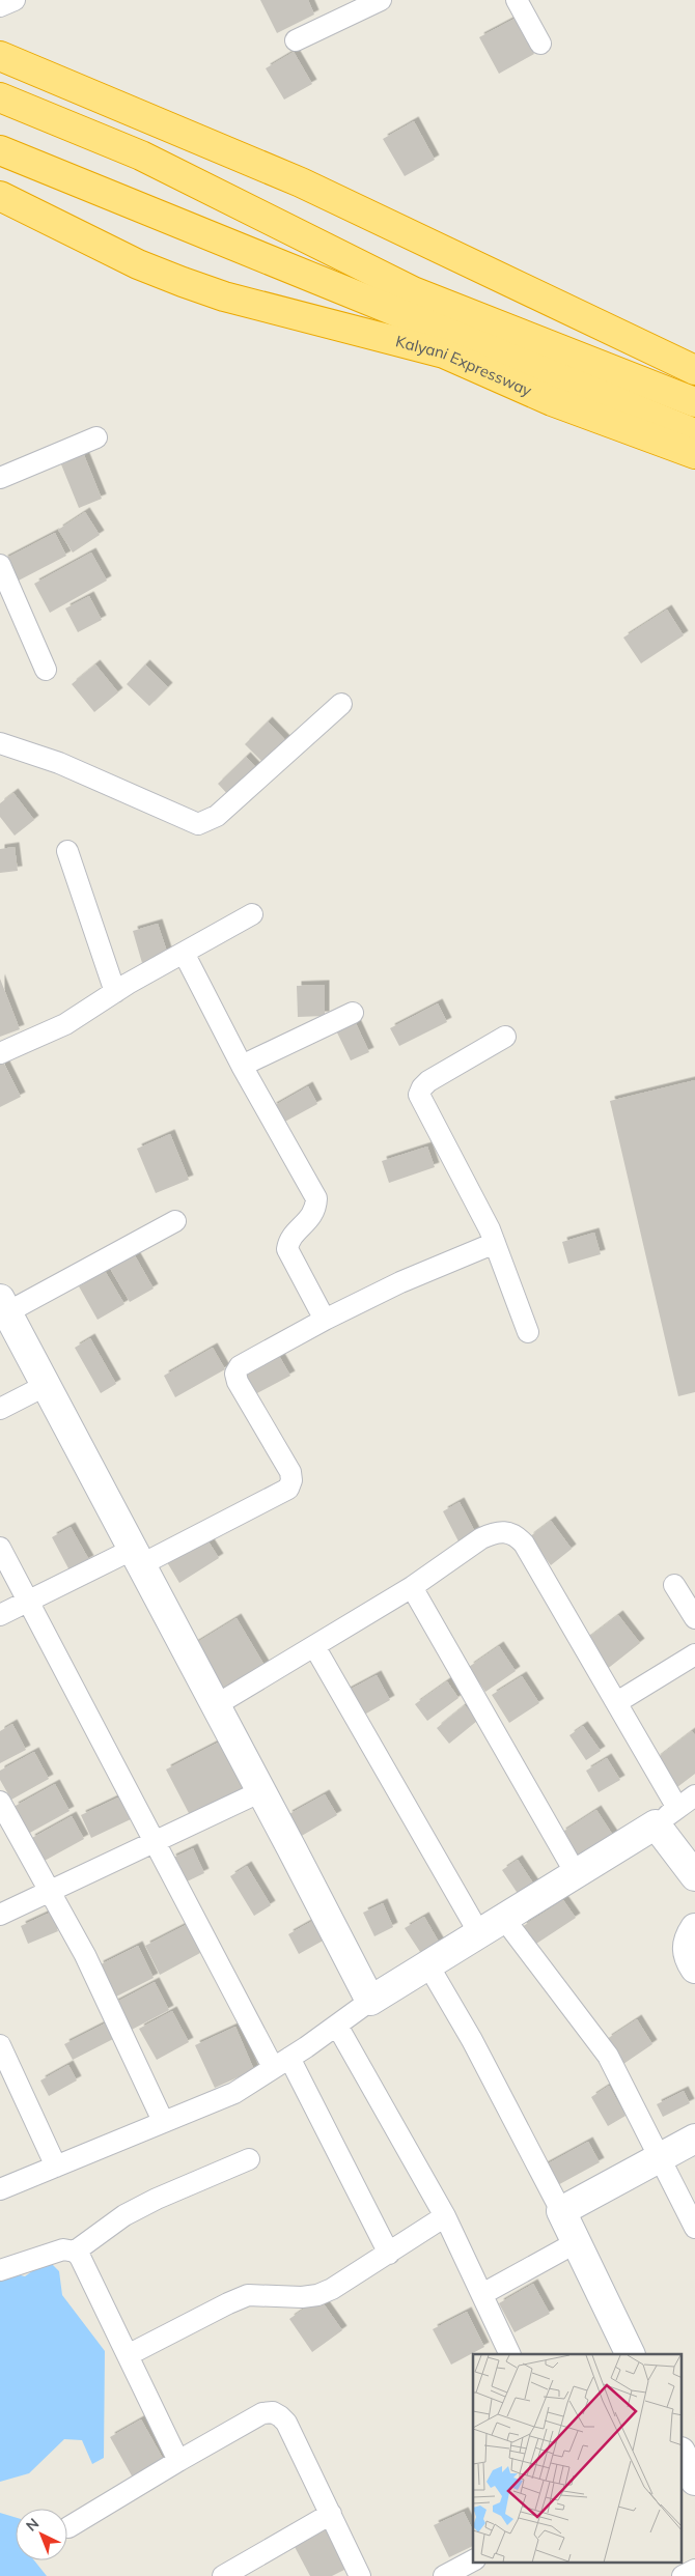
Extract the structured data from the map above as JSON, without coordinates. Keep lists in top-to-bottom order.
{
  "streets": {
    "highway": ["Kalyani Expressway"]
  },
  "north": "top left"
}
